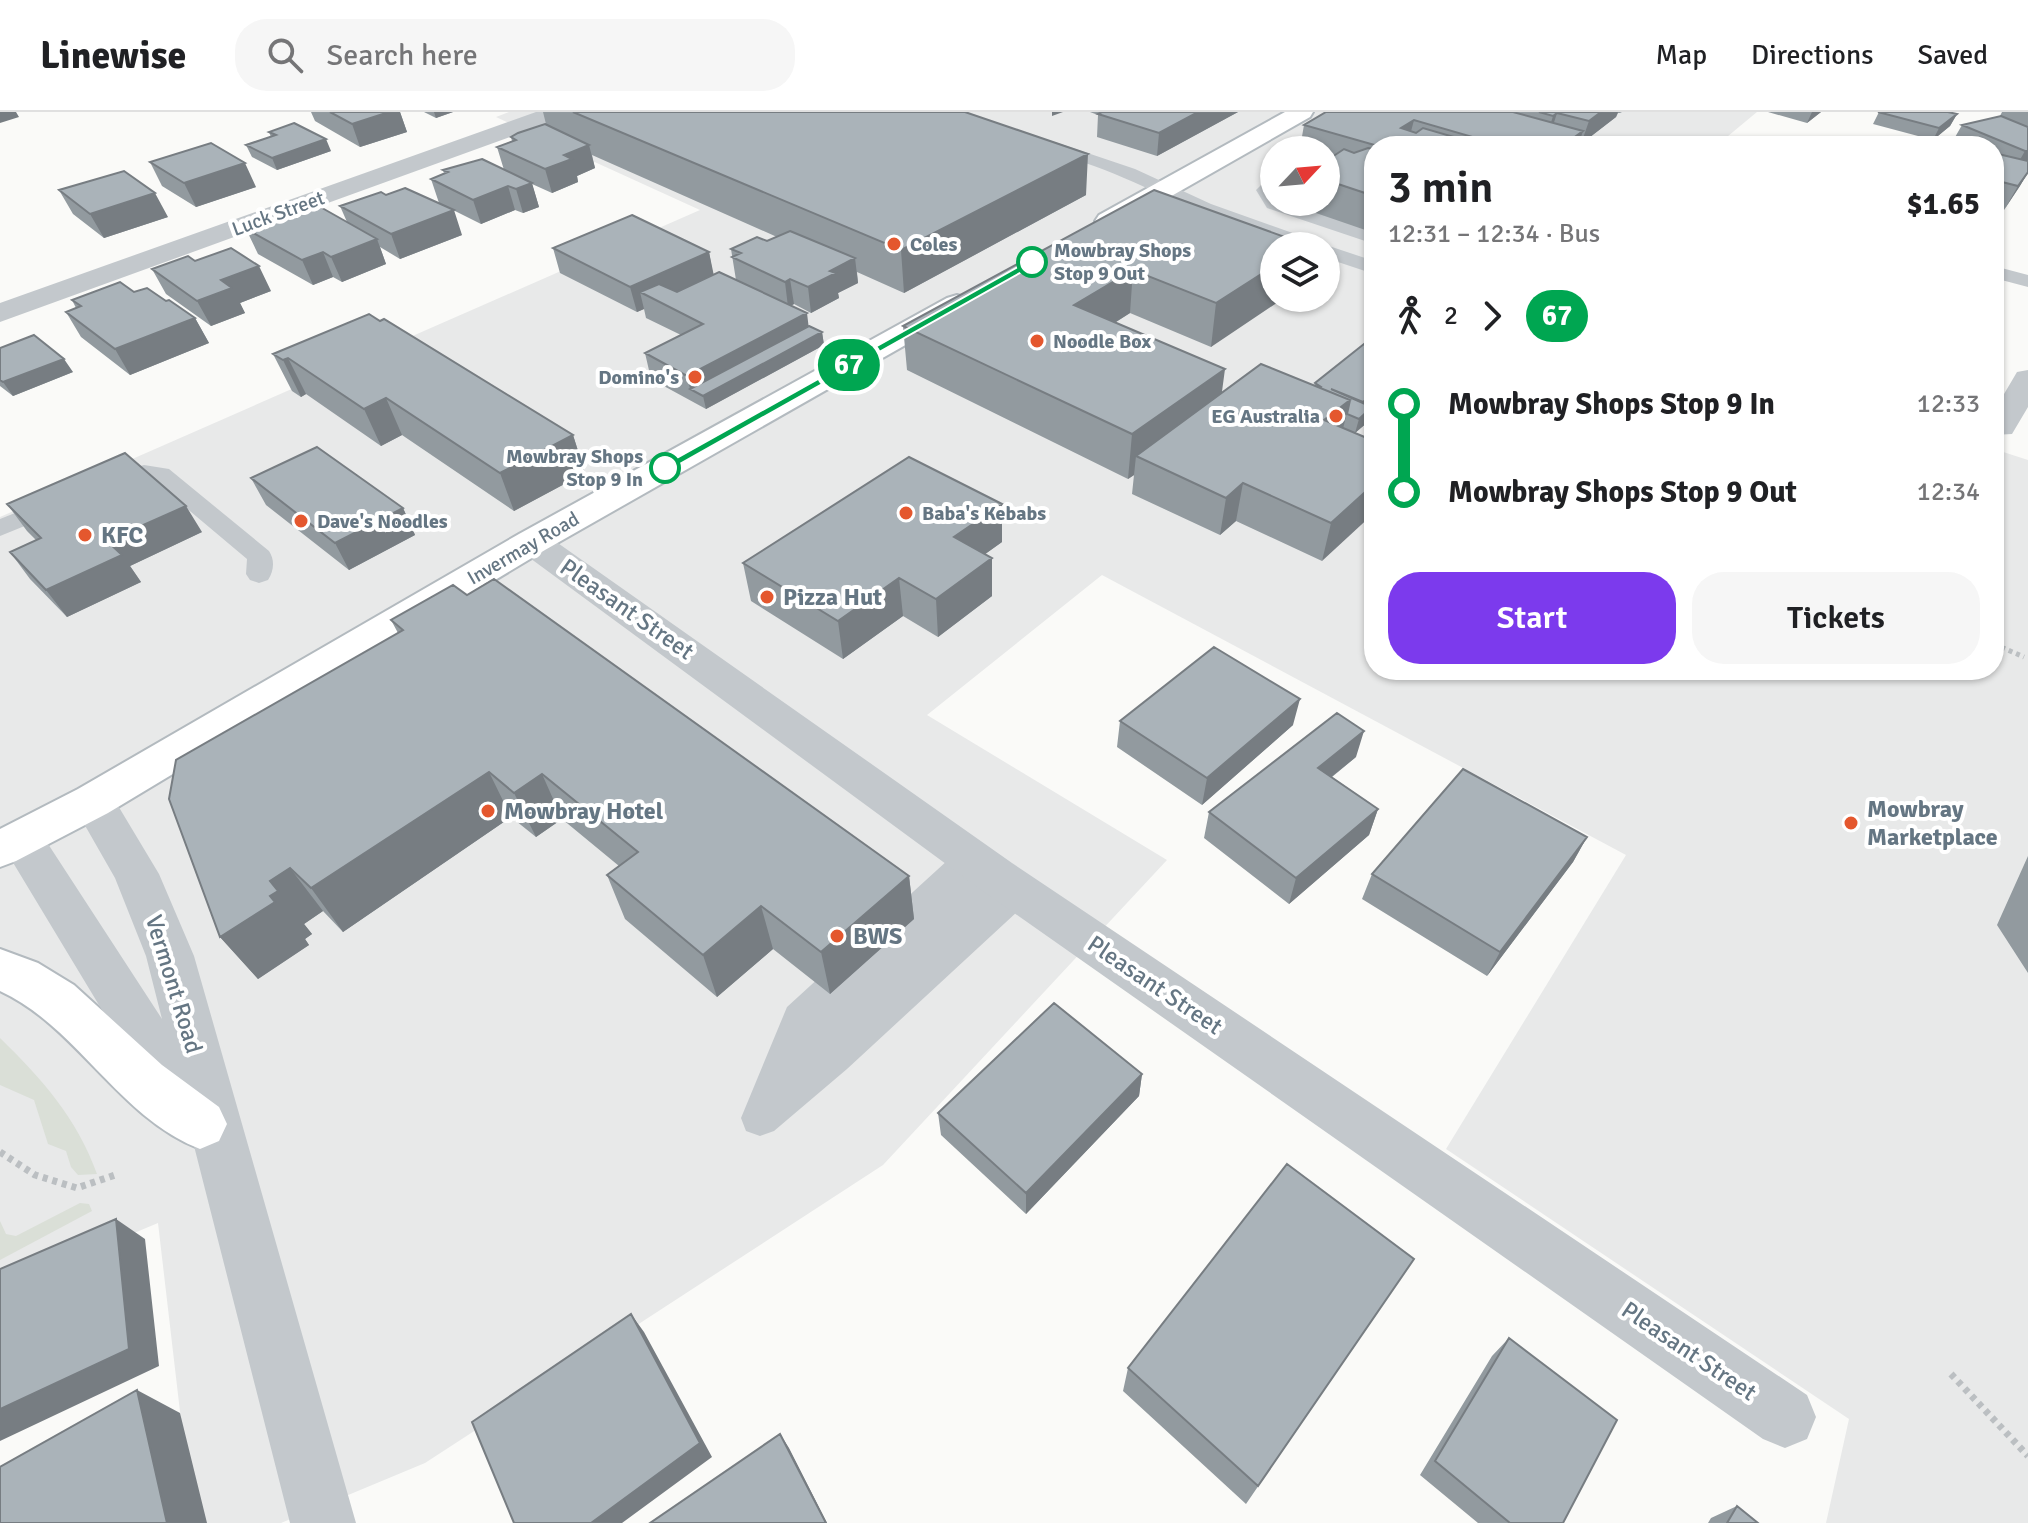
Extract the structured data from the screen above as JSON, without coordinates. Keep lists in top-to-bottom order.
{
  "streets": {
    "main road": ["Invermay Road"],
    "street": ["Luck Street", "Pleasant Street", "Vermont Road"]
  },
  "crossings": [
    ["Invermay Road", "Pleasant Street"],
    ["Invermay Road", "Vermont Road"]
  ],
  "places": [
    "Coles",
    "Mowbray Shops Stop 9 Out",
    "Noodle Box",
    "Domino's",
    "EG Australia",
    "Mowbray Shops Stop 9 In",
    "Baba's Kebabs",
    "Dave's Noodles",
    "KFC",
    "Pizza Hut",
    "Mowbray Hotel",
    "Mowbray Marketplace",
    "BWS"
  ],
  "lines": ["bus line 67"],
  "north": "top right",
  "page": {
    "header": "Linewise",
    "search": "Search here",
    "nav": ["Map", "Directions", "Saved"],
    "on_map": "67",
    "heading": ["3 min", "12:31 – 12:34 · Bus", "$1.65"],
    "legs": ["2", "67"],
    "list": [
      {
        "name": "Mowbray Shops Stop 9 In",
        "value": "12:33"
      },
      {
        "name": "Mowbray Shops Stop 9 Out",
        "value": "12:34"
      }
    ],
    "buttons": ["Start", "Tickets"]
  }
}
